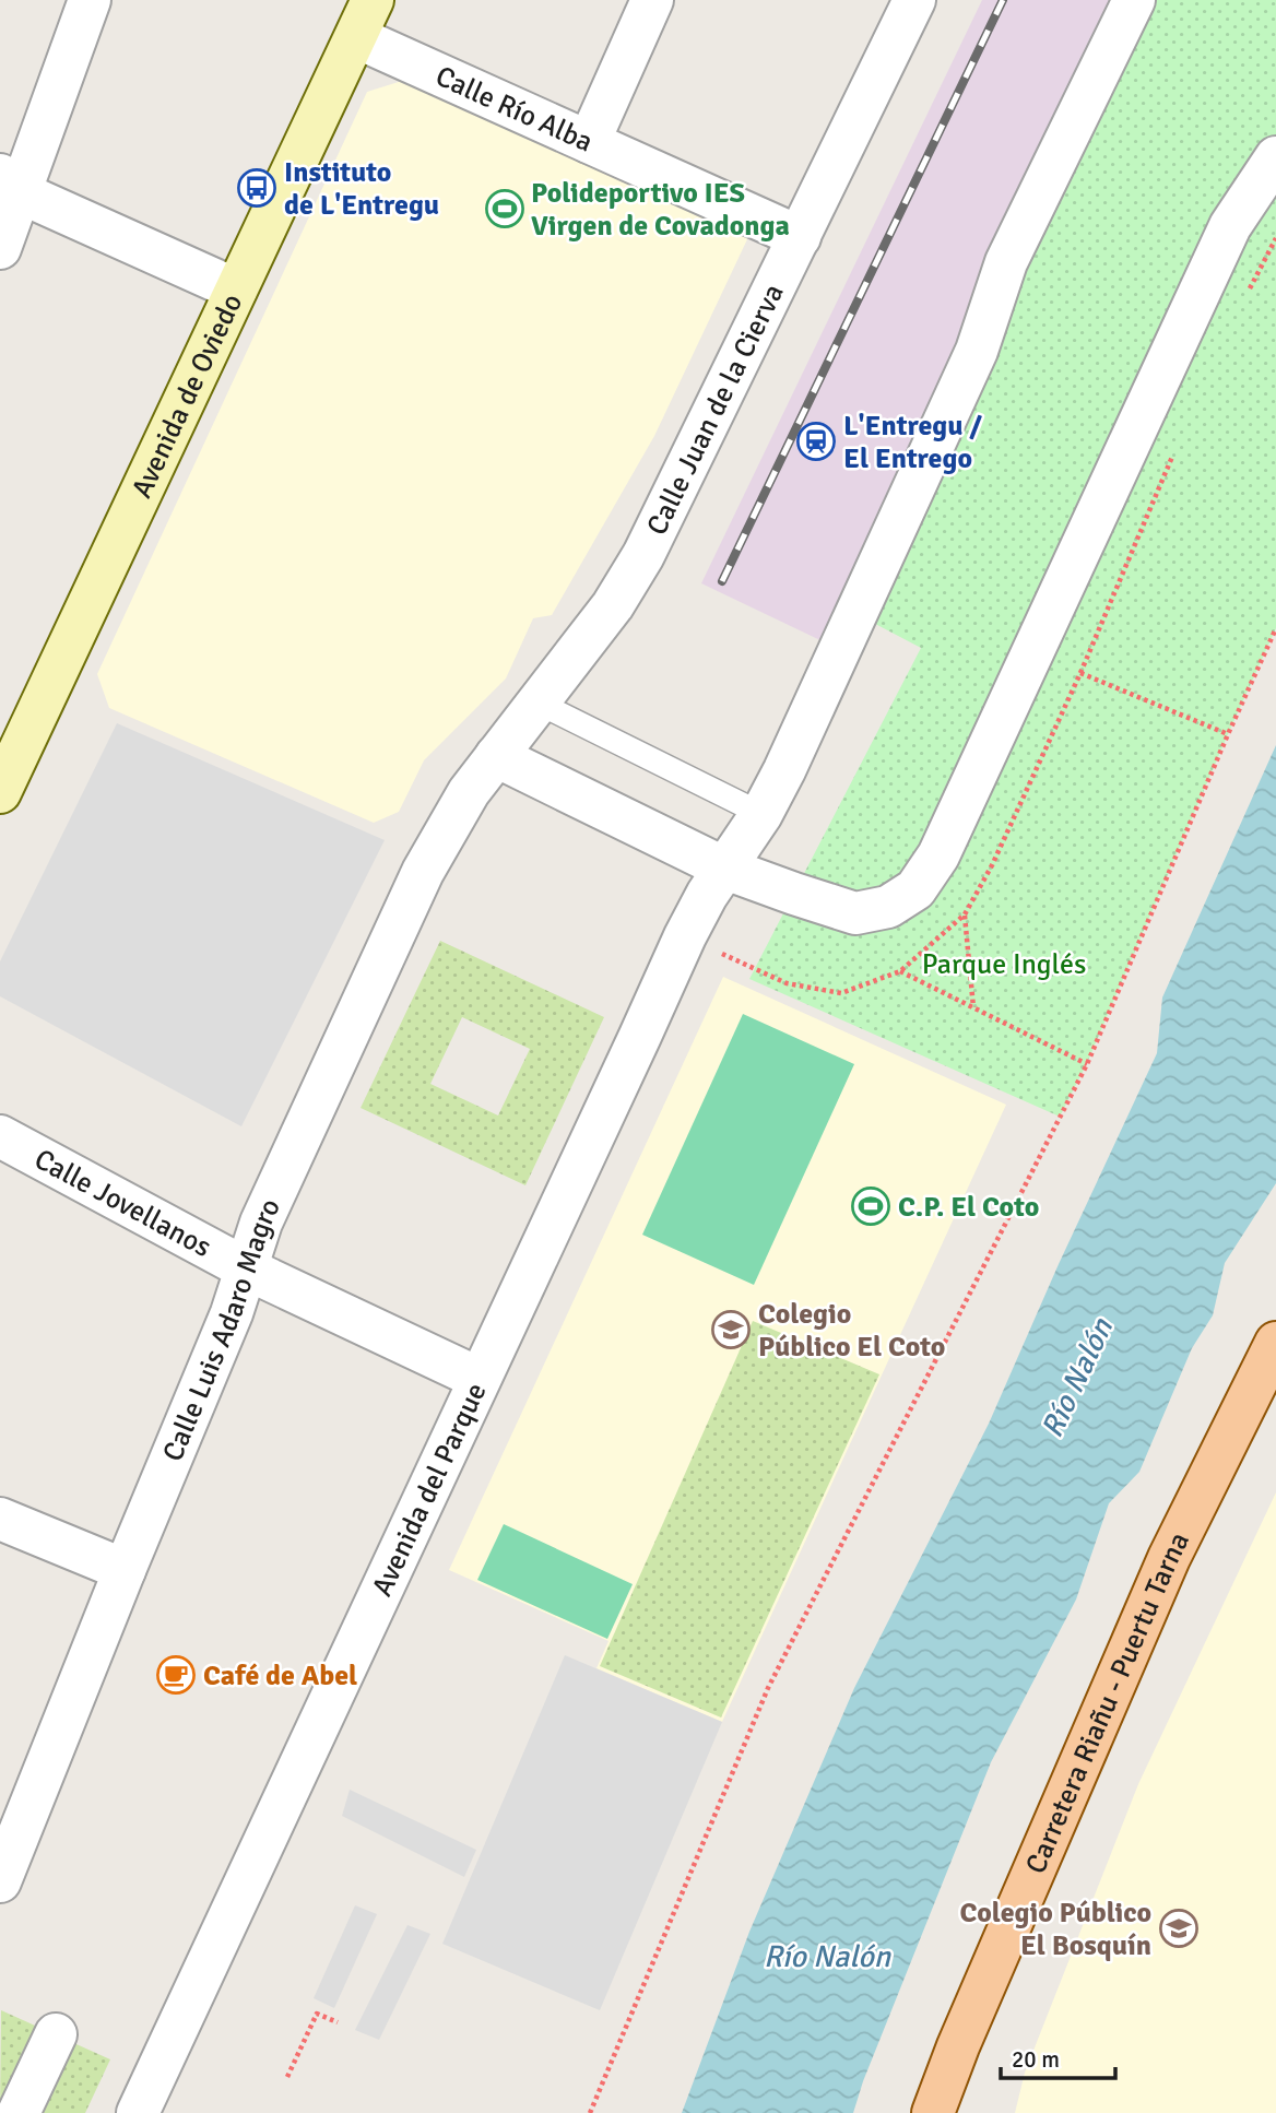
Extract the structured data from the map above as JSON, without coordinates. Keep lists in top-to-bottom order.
{
  "streets": {
    "main road": ["Carretera Riañu - Puertu Tarna"],
    "street": [
      "Calle Río Alba",
      "Avenida de Oviedo",
      "Calle Juan de la Cierva",
      "Calle Jovellanos",
      "Calle Luis Adaro Magro",
      "Avenida del Parque"
    ]
  },
  "crossings": [
    ["Calle Río Alba", "Avenida de Oviedo"],
    ["Calle Río Alba", "Calle Juan de la Cierva"],
    ["Calle Juan de la Cierva", "Calle Luis Adaro Magro"],
    ["Calle Jovellanos", "Calle Luis Adaro Magro"],
    ["Calle Jovellanos", "Avenida del Parque"]
  ],
  "water": ["Río Nalón"],
  "parks": ["Parque Inglés"],
  "places": {
    "bus stop": ["Instituto de L'Entregu"],
    "sports": ["Polideportivo IES Virgen de Covadonga", "C.P. El Coto"],
    "station": ["L'Entregu / El Entrego"],
    "school or university": ["Colegio Público El Coto", "Colegio Público El Bosquín"],
    "cafe": ["Café de Abel"]
  },
  "scale_bar": "20 m"
}
